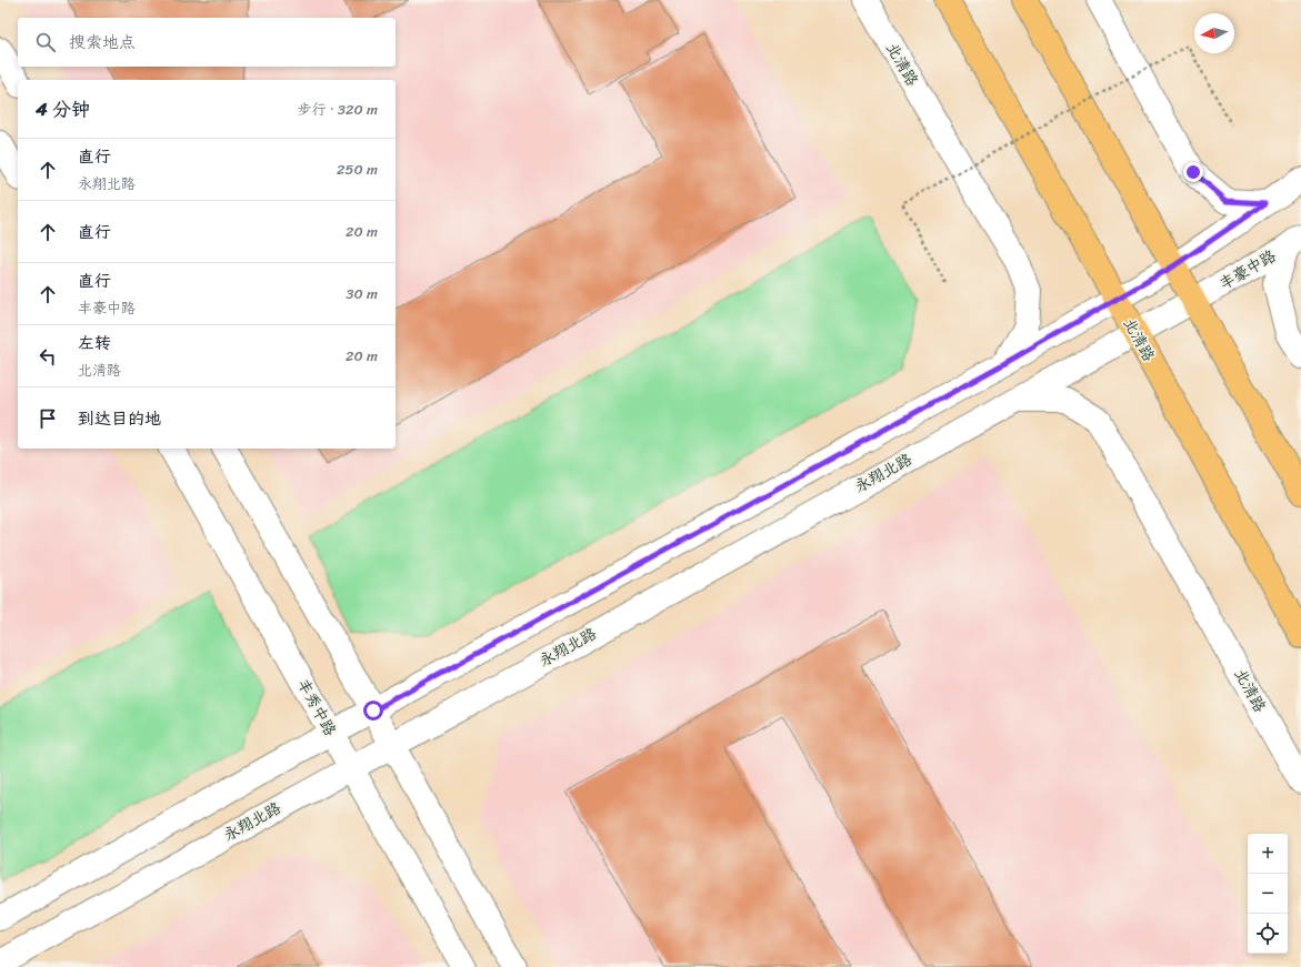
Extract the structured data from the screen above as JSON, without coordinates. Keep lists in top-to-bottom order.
{
  "streets": {
    "main road": ["北清路"],
    "street": ["丰豪中路", "永翔北路", "丰秀中路"]
  },
  "crossings": [
    ["北清路", "丰豪中路"],
    ["北清路", "永翔北路"],
    ["丰豪中路", "永翔北路"],
    ["永翔北路", "丰秀中路"]
  ],
  "north": "left",
  "page": {
    "search": "搜索地点",
    "heading": ["4 分钟", "步行 · 320 m"],
    "list": [
      ["直行", "永翔北路", "250 m"],
      ["直行", "20 m"],
      ["直行", "丰豪中路", "30 m"],
      ["左转", "北清路", "20 m"],
      "到达目的地"
    ],
    "map_buttons": ["+", "−"]
  }
}
